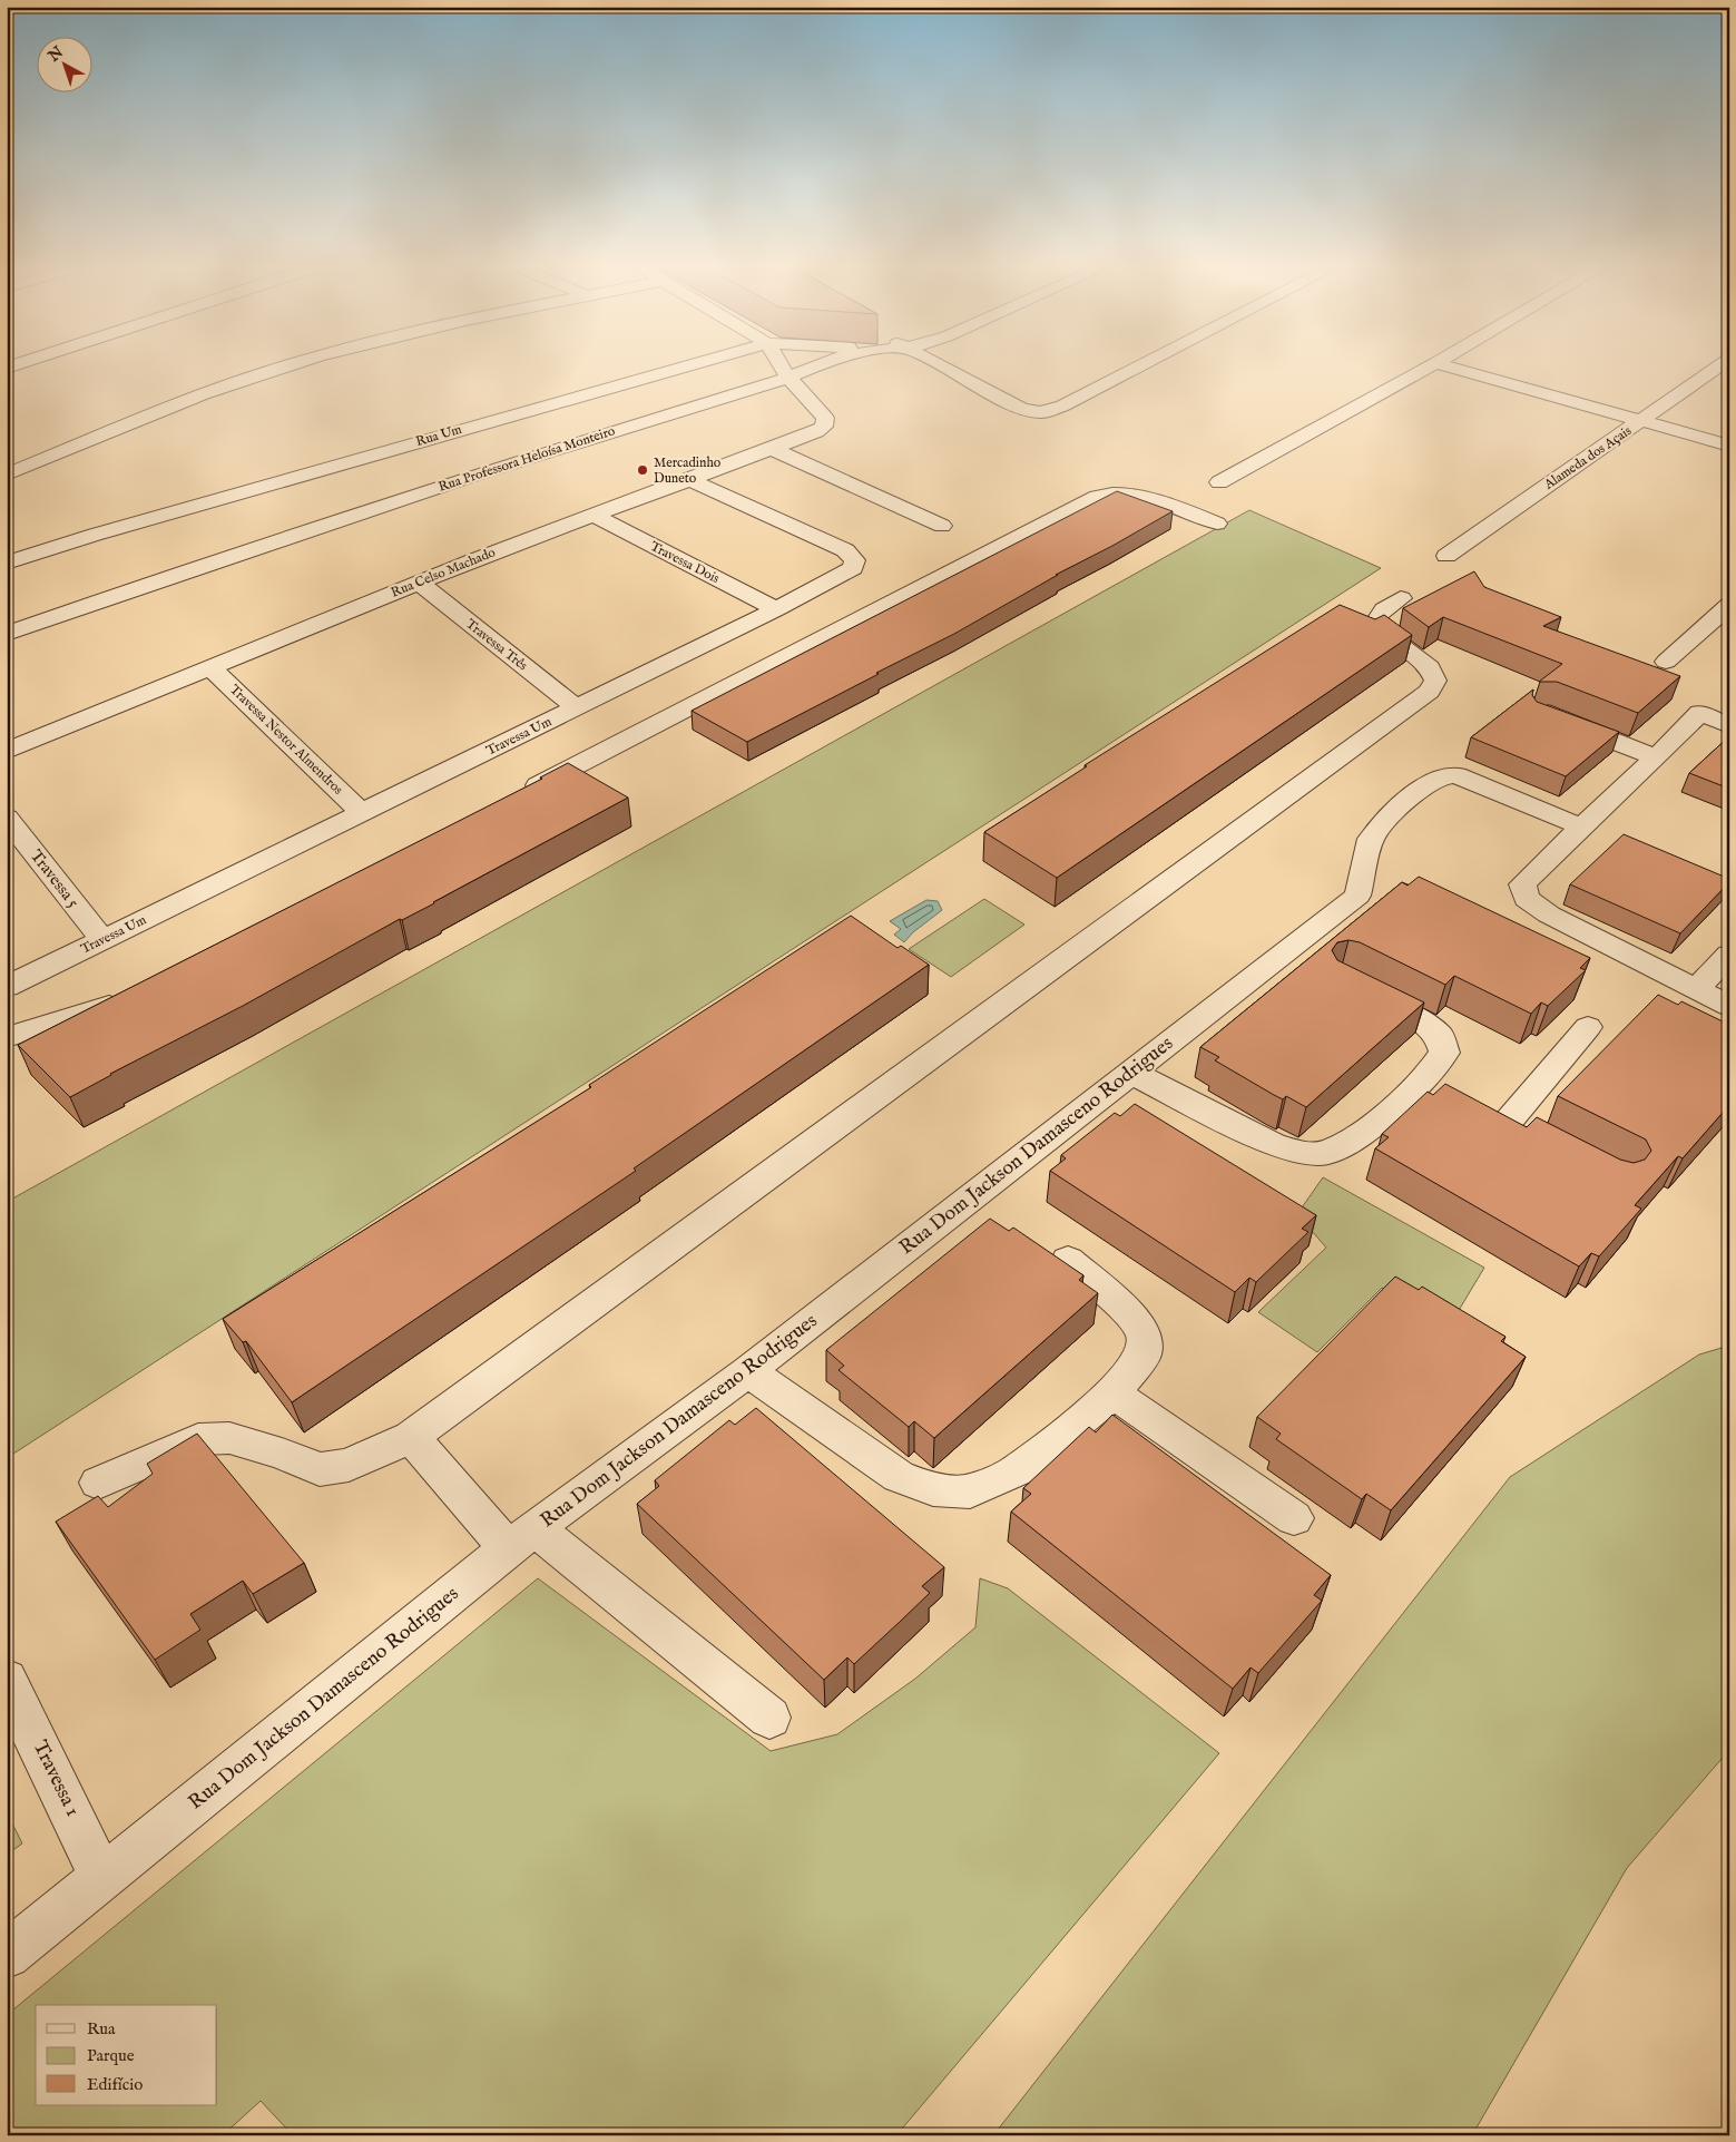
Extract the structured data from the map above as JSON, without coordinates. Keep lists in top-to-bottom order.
{
  "streets": {
    "street": [
      "Rua Um",
      "Alameda dos Açais",
      "Rua Professora Heloísa Monteiro",
      "Travessa Dois",
      "Rua Celso Machado",
      "Travessa Três",
      "Travessa Um",
      "Travessa Nestor Almendros",
      "Travessa 5",
      "Rua Dom Jackson Damasceno Rodrigues",
      "Travessa 1"
    ]
  },
  "crossings": [
    ["Rua Professora Heloísa Monteiro", "Rua Celso Machado"],
    ["Travessa Dois", "Rua Celso Machado"],
    ["Travessa Dois", "Travessa Um"],
    ["Rua Celso Machado", "Travessa Três"],
    ["Rua Celso Machado", "Travessa Um"],
    ["Rua Celso Machado", "Travessa Nestor Almendros"],
    ["Travessa Três", "Travessa Um"],
    ["Travessa Um", "Travessa Nestor Almendros"],
    ["Travessa Um", "Travessa 5"],
    ["Rua Dom Jackson Damasceno Rodrigues", "Travessa 1"]
  ],
  "places": ["Mercadinho Duneto"],
  "legend": ["Rua", "Parque", "Edifício"],
  "north": "top left"
}
